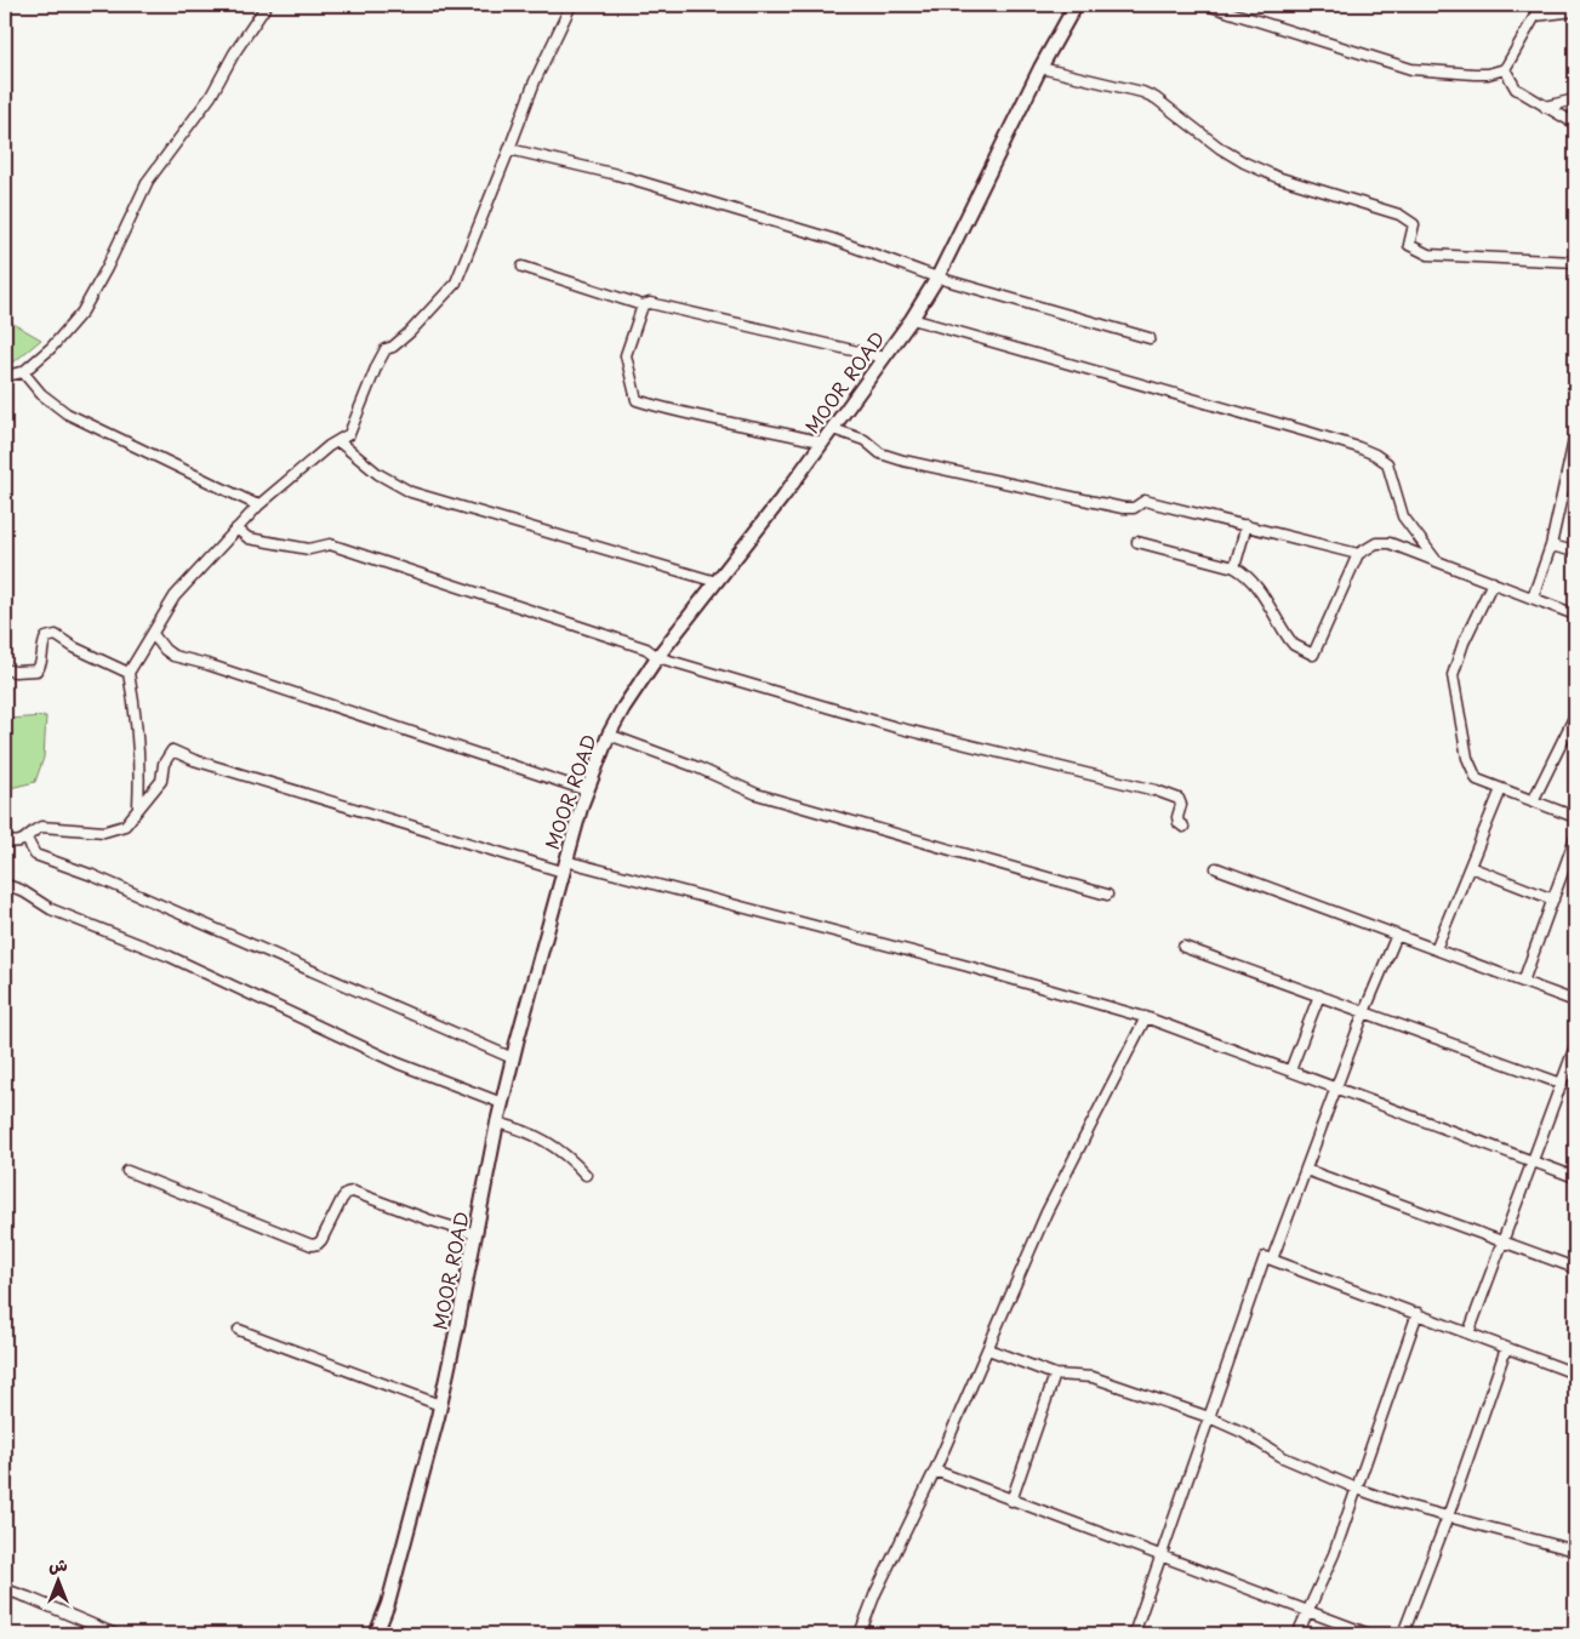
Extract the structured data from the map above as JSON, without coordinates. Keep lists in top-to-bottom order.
{
  "streets": {
    "street": ["MOOR ROAD"]
  },
  "north": "top"
}
